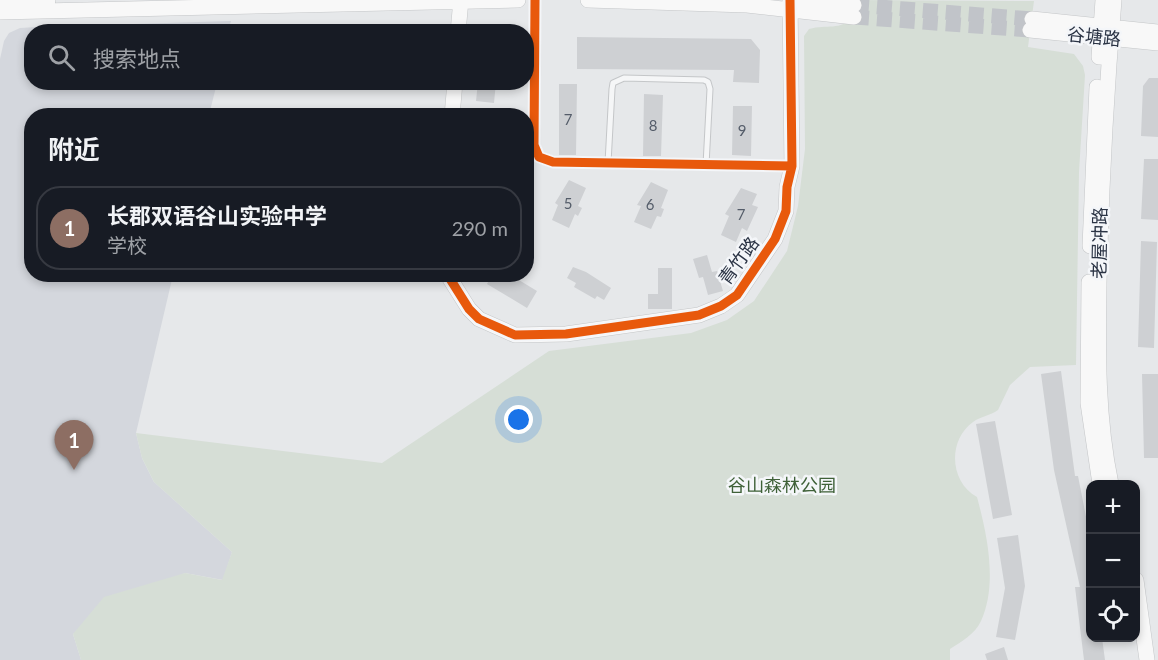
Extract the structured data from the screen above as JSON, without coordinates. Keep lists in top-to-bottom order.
{
  "streets": {
    "main road": ["谷塘路", "老屋冲路", "青竹路"]
  },
  "crossings": [
    ["谷塘路", "老屋冲路"]
  ],
  "parks": ["谷山森林公园"],
  "house_numbers": [
    "7",
    "8",
    "9",
    "5",
    "6",
    "7"
  ],
  "page": {
    "search": "搜索地点",
    "heading": "附近",
    "list": [
      {
        "mark": "1",
        "name": "长郡双语谷山实验中学",
        "note": "学校",
        "value": "290 m"
      }
    ],
    "pins": "1",
    "map_buttons": ["+", "−"]
  }
}
